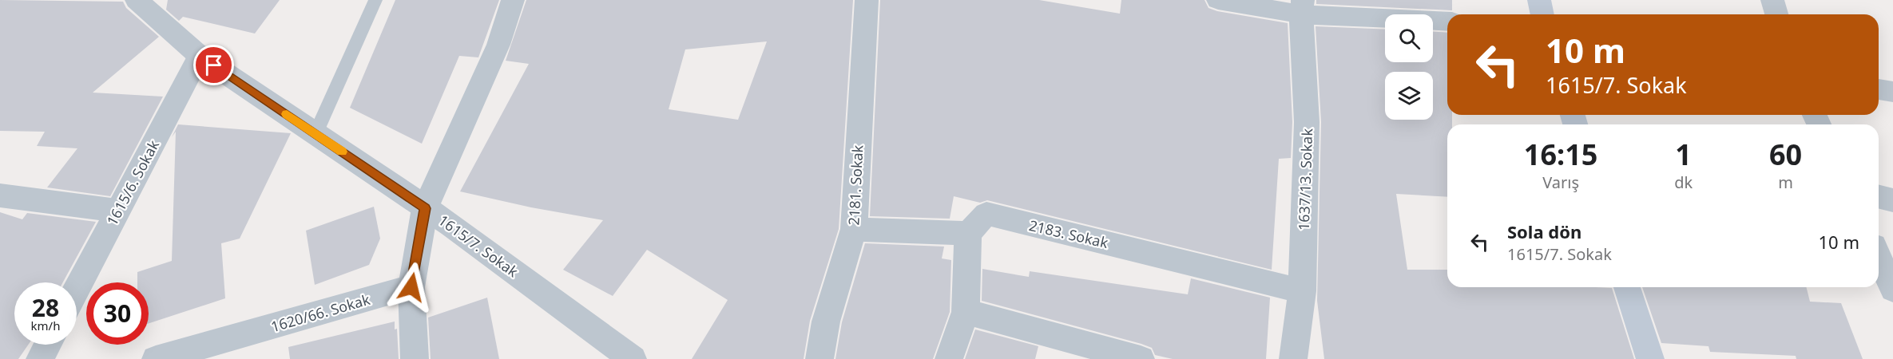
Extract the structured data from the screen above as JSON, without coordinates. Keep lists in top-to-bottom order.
{
  "streets": {
    "street": [
      "1637/13. Sokak",
      "1615/6. Sokak",
      "2181. Sokak",
      "2183. Sokak",
      "1615/7. Sokak",
      "1620/66. Sokak"
    ]
  },
  "crossings": [
    ["1637/13. Sokak", "2183. Sokak"],
    ["1615/6. Sokak", "1615/7. Sokak"]
  ],
  "page": {
    "turn": ["10 m", "1615/7. Sokak"],
    "eta": [
      "16:15",
      "Varış",
      "1",
      "dk",
      "60",
      "m"
    ],
    "list": [
      {
        "name": "Sola dön",
        "note": "1615/7. Sokak",
        "value": "10 m"
      }
    ],
    "speed": "28 km/h",
    "limit": "30"
  }
}
